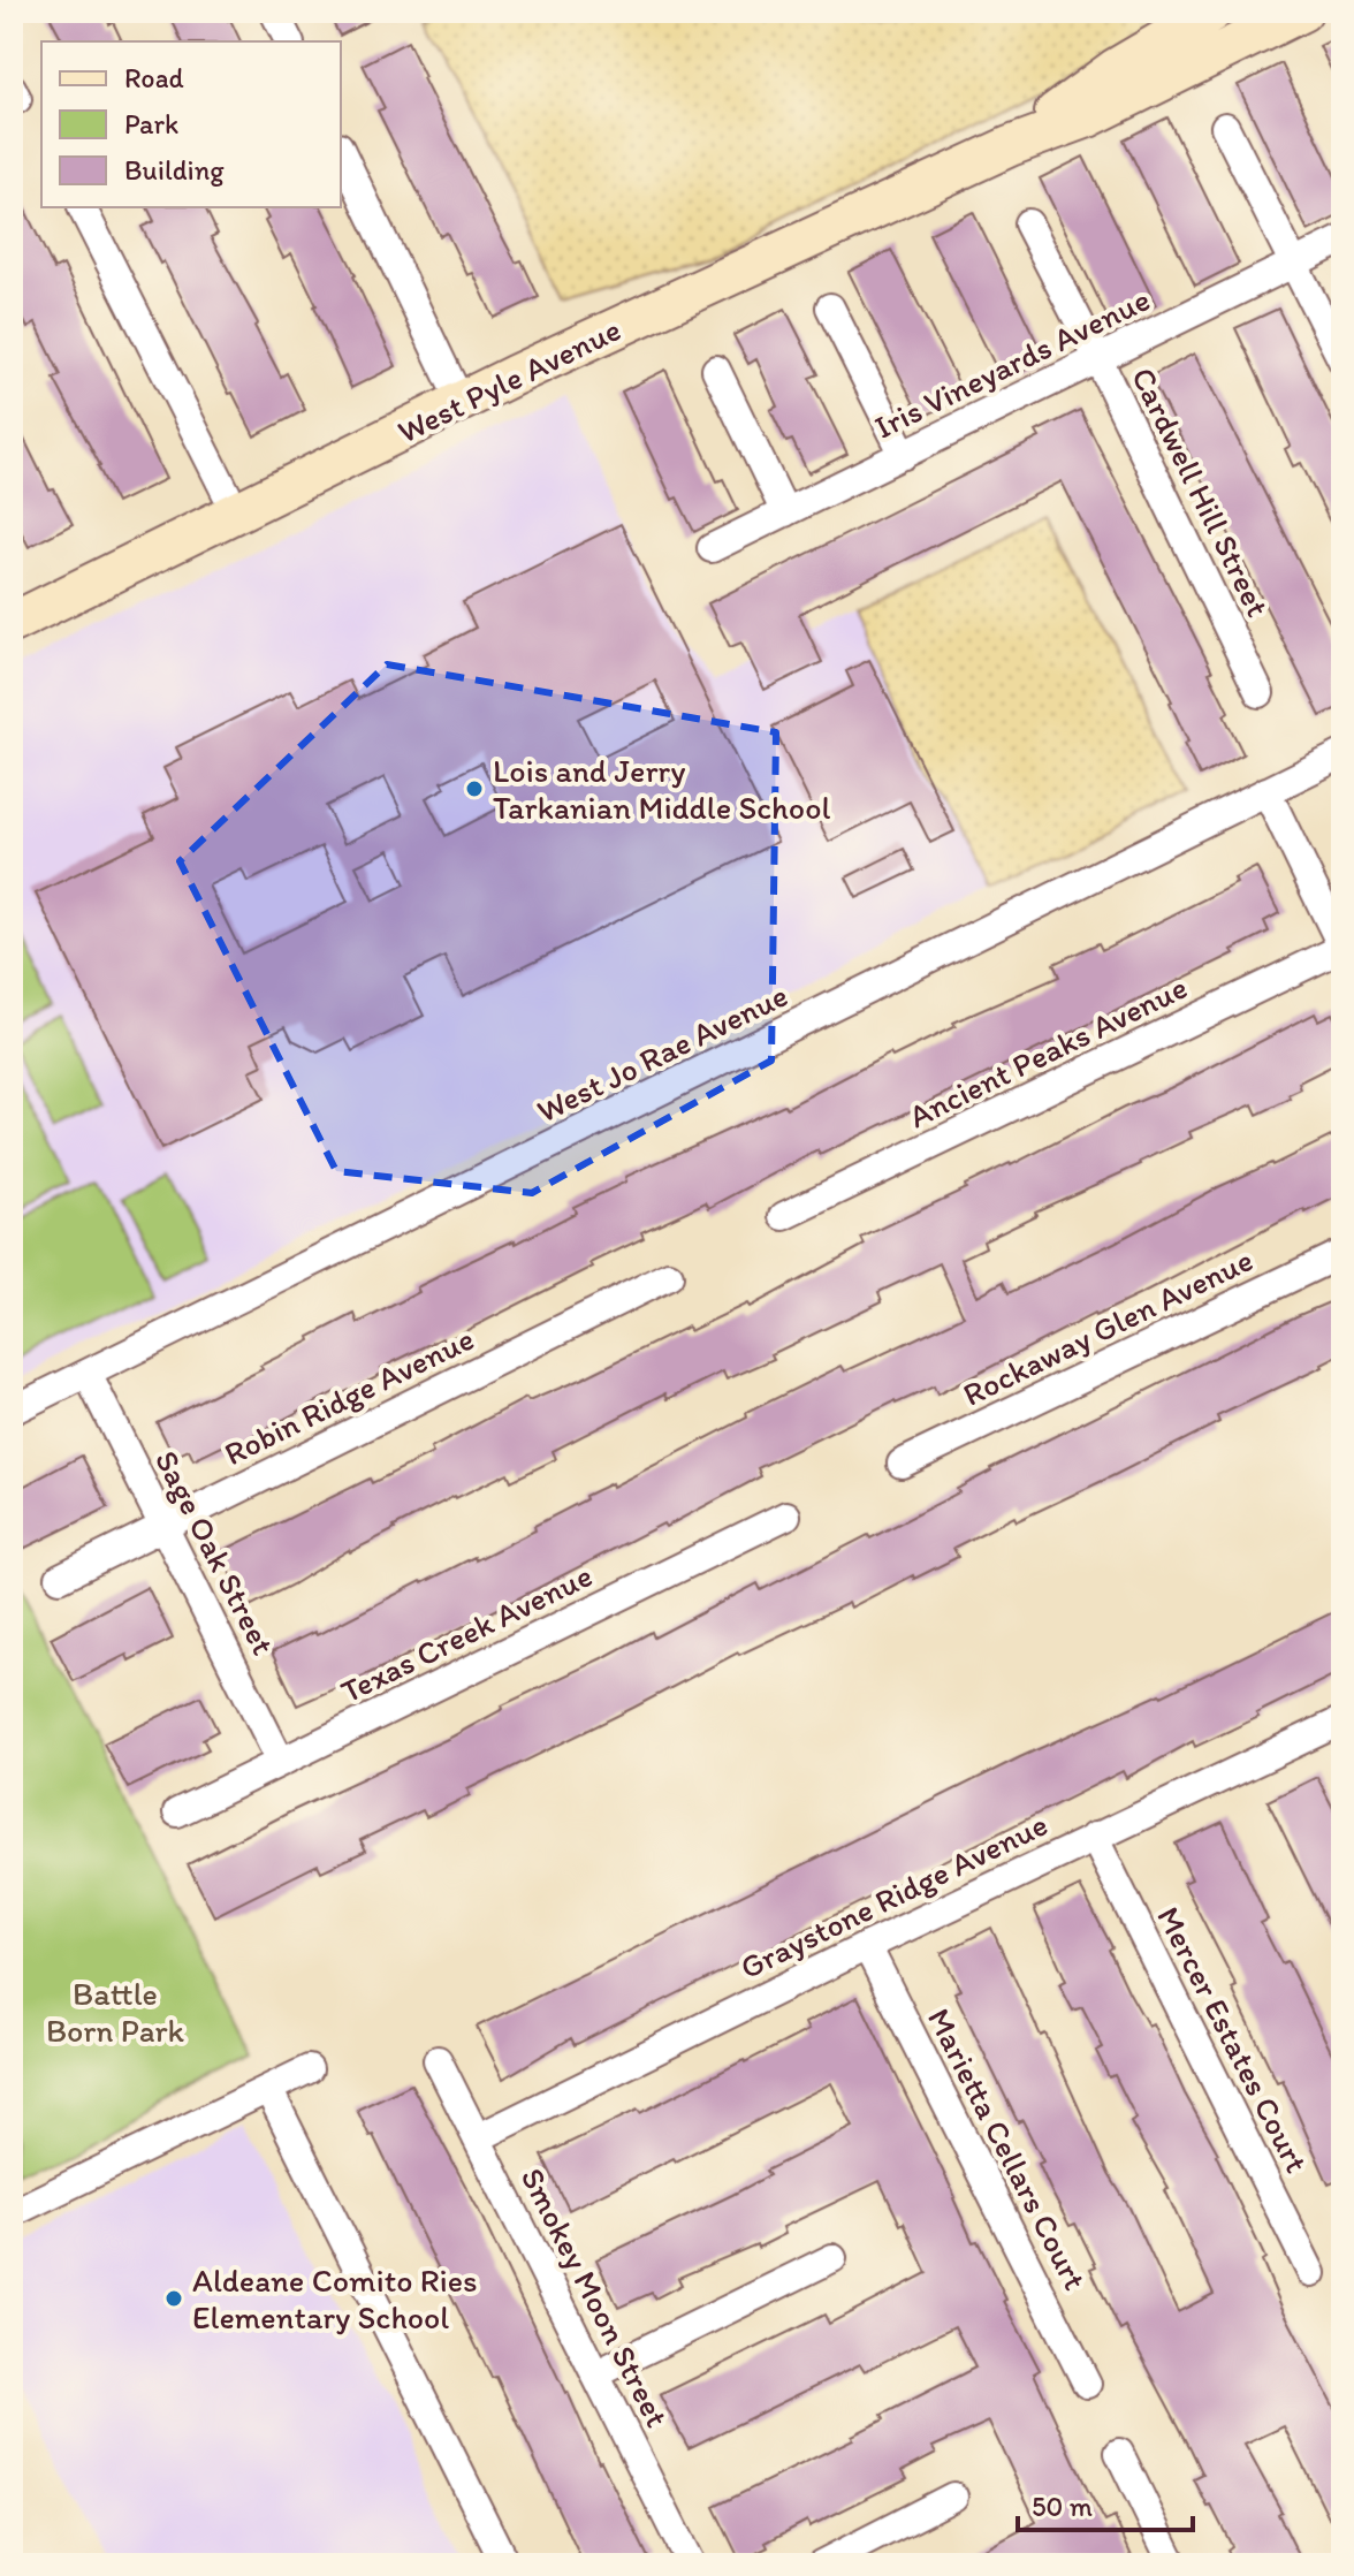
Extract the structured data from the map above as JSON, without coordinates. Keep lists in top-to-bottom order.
{
  "streets": {
    "street": [
      "Iris Vineyards Avenue",
      "West Pyle Avenue",
      "Cardwell Hill Street",
      "Ancient Peaks Avenue",
      "West Jo Rae Avenue",
      "Rockaway Glen Avenue",
      "Robin Ridge Avenue",
      "Sage Oak Street",
      "Texas Creek Avenue",
      "Graystone Ridge Avenue",
      "Mercer Estates Court",
      "Marietta Cellars Court",
      "Smokey Moon Street"
    ]
  },
  "crossings": [
    ["Iris Vineyards Avenue", "Cardwell Hill Street"],
    ["West Jo Rae Avenue", "Sage Oak Street"],
    ["Robin Ridge Avenue", "Sage Oak Street"],
    ["Sage Oak Street", "Texas Creek Avenue"],
    ["Graystone Ridge Avenue", "Mercer Estates Court"],
    ["Graystone Ridge Avenue", "Marietta Cellars Court"],
    ["Graystone Ridge Avenue", "Smokey Moon Street"]
  ],
  "parks": ["Battle Born Park"],
  "places": ["Lois and Jerry Tarkanian Middle School", "Aldeane Comito Ries Elementary School"],
  "legend": ["Road", "Park", "Building"],
  "scale_bar": "50 m"
}
